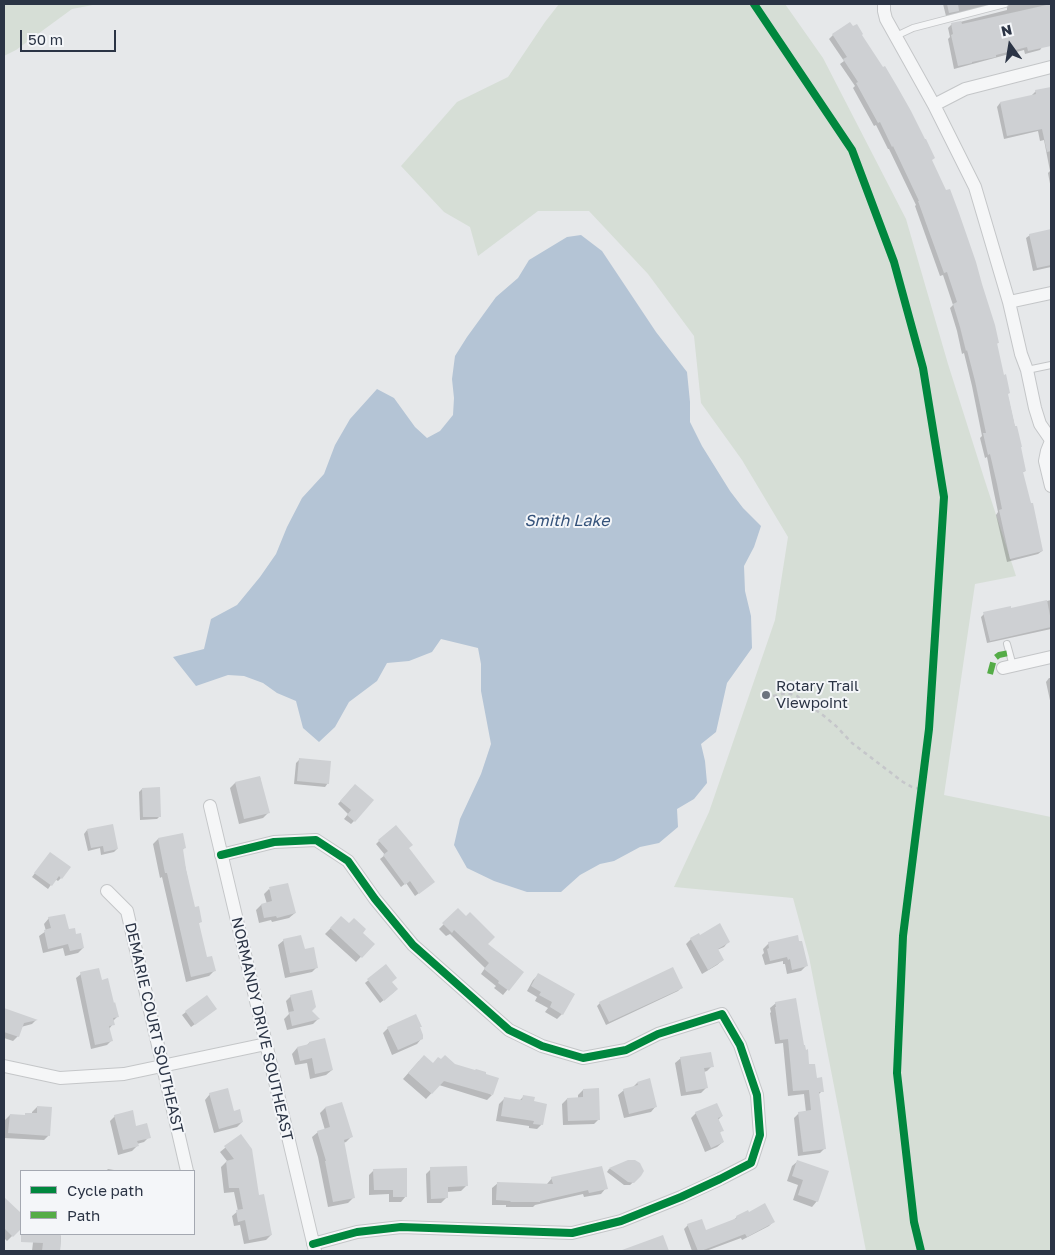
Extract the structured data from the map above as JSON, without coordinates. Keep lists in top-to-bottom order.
{
  "streets": {
    "street": ["DEMARIE COURT SOUTHEAST", "NORMANDY DRIVE SOUTHEAST"]
  },
  "water": ["Smith Lake"],
  "places": ["Rotary Trail Viewpoint"],
  "legend": ["Cycle path", "Path"],
  "scale_bar": "50 m",
  "north": "top"
}
